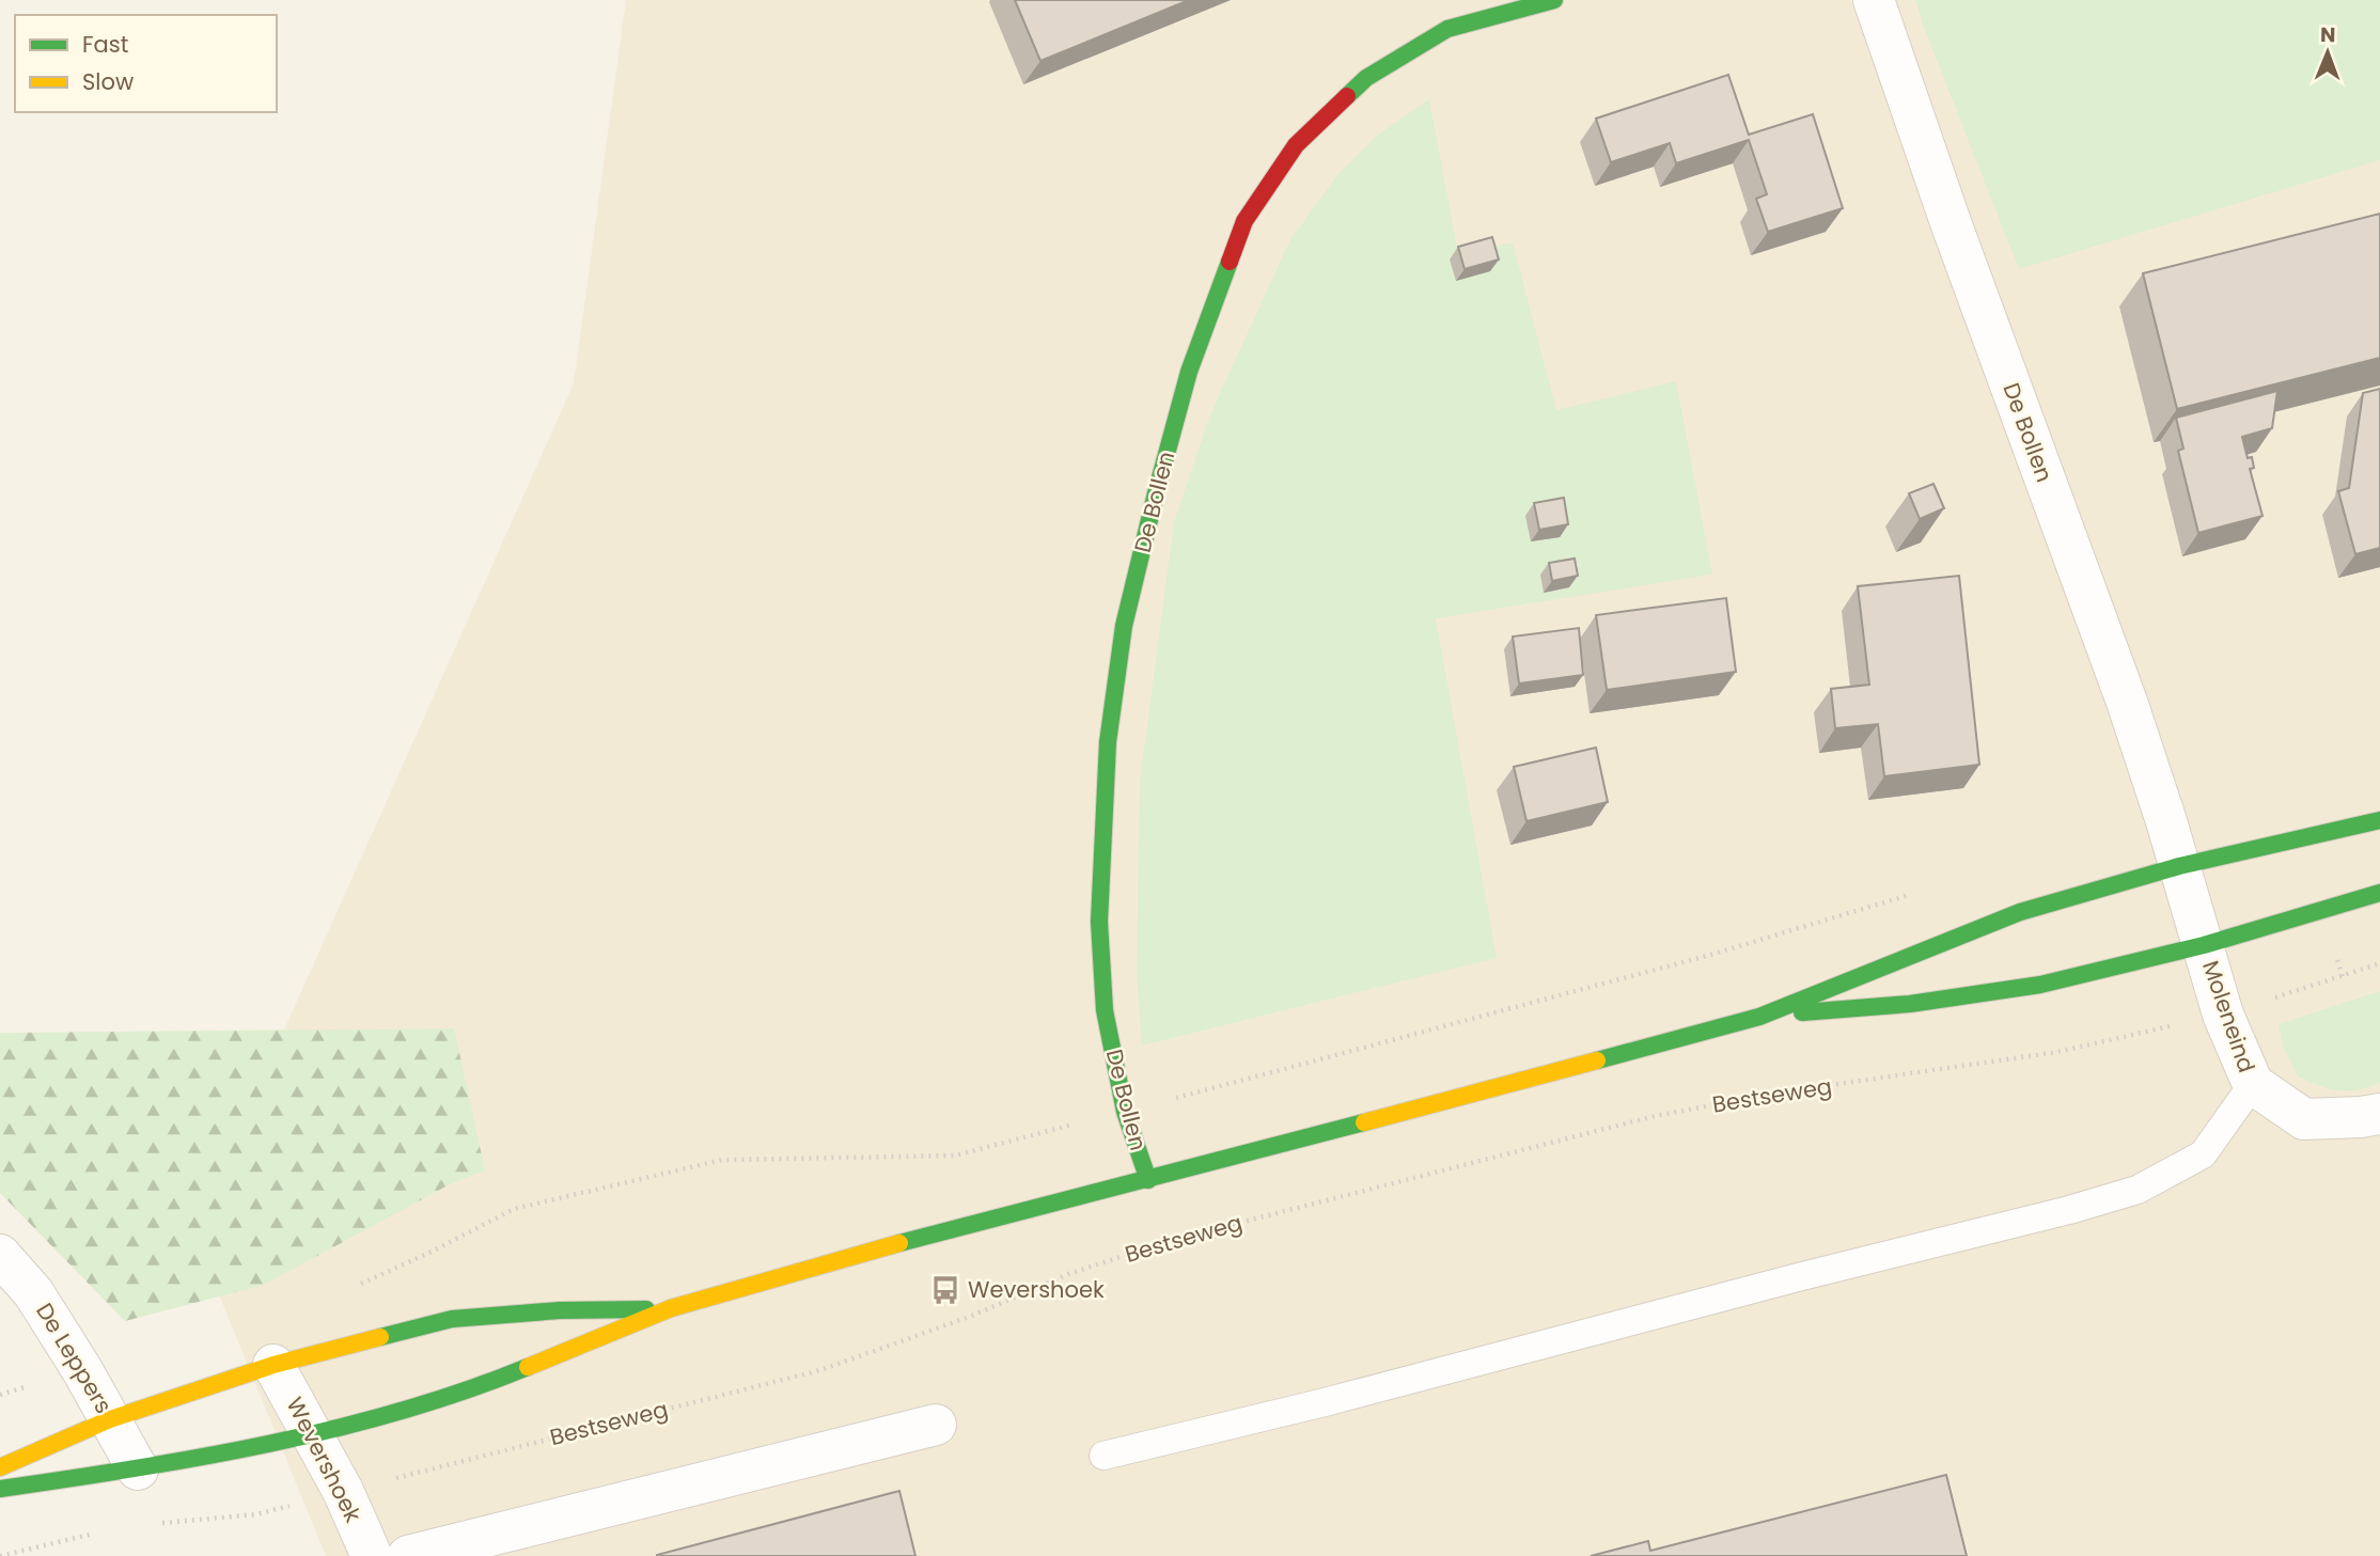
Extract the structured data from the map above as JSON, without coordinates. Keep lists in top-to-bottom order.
{
  "streets": {
    "main road": ["De Bollen"],
    "street": ["Moleneind", "De Leppers", "Wevershoek"],
    "path": ["Bestseweg"]
  },
  "crossings": [
    ["De Bollen", "Moleneind"],
    ["Moleneind", "Bestseweg"],
    ["Bestseweg", "Wevershoek"]
  ],
  "places": {
    "bus stop": ["Wevershoek"]
  },
  "legend": ["Fast", "Slow"],
  "north": "top"
}
